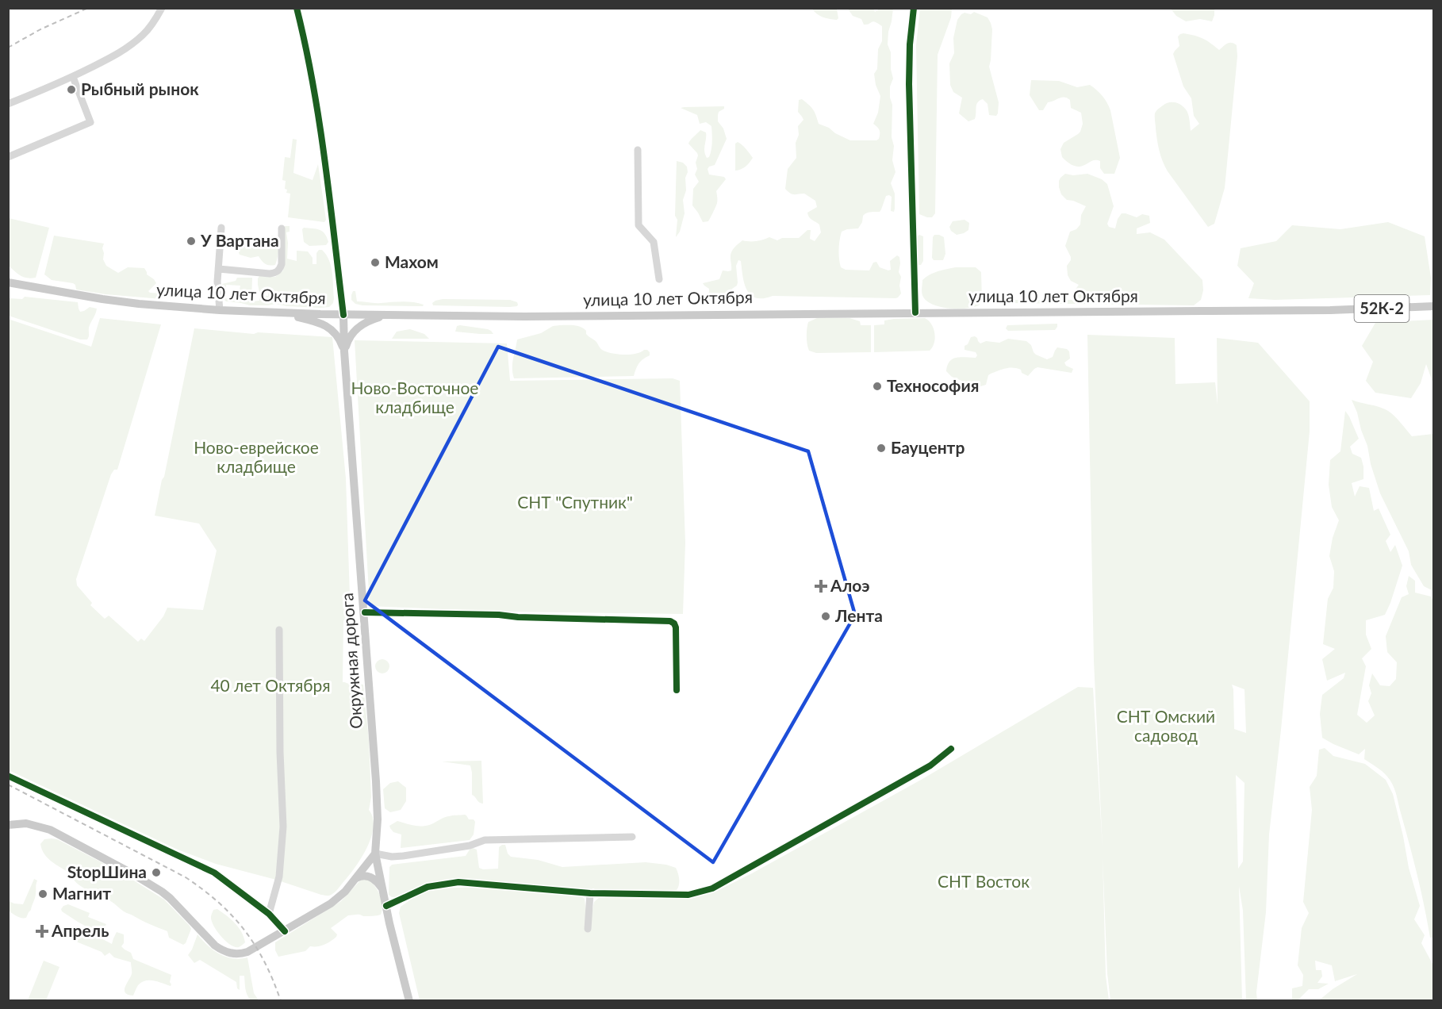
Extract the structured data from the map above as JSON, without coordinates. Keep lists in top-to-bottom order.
{
  "streets": {
    "main road": ["улица 10 лет Октября", "52К-2", "Окружная дорога"]
  },
  "crossings": [
    ["улица 10 лет Октября", "Окружная дорога"]
  ],
  "parks": [
    "Ново-Восточное кладбище",
    "Ново-еврейское кладбище",
    "СНТ \"Спутник\"",
    "40 лет Октября",
    "СНТ Омский садовод",
    "СНТ Восток"
  ],
  "places": {
    "other": [
      "Рыбный рынок",
      "У Вартана",
      "Махом",
      "Технософия",
      "Бауцентр",
      "Лента",
      "StopШина",
      "Магнит"
    ],
    "health": ["Алоэ", "Апрель"]
  }
}
